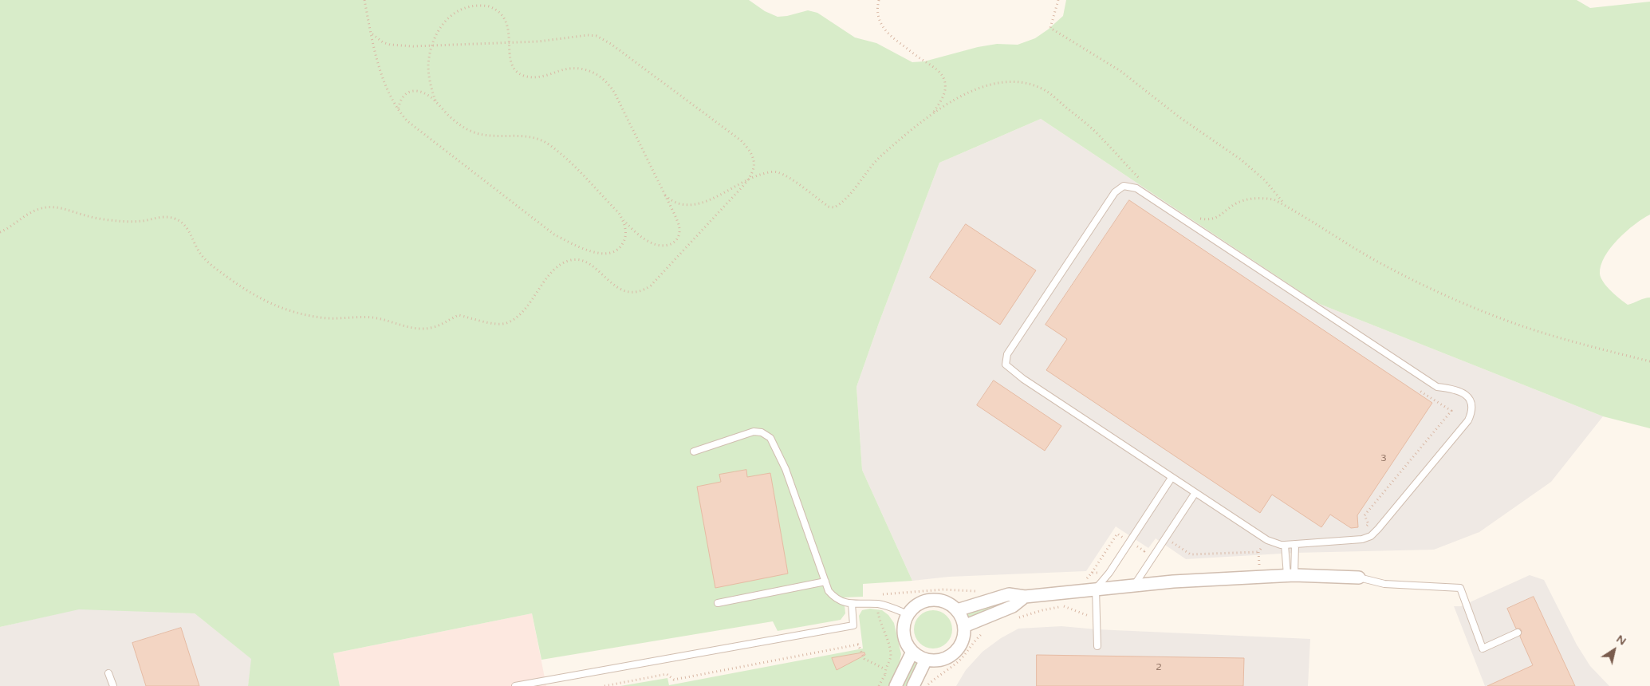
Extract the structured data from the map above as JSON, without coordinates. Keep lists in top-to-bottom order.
{
  "house_numbers": ["3", "2"],
  "north": "top right"
}
